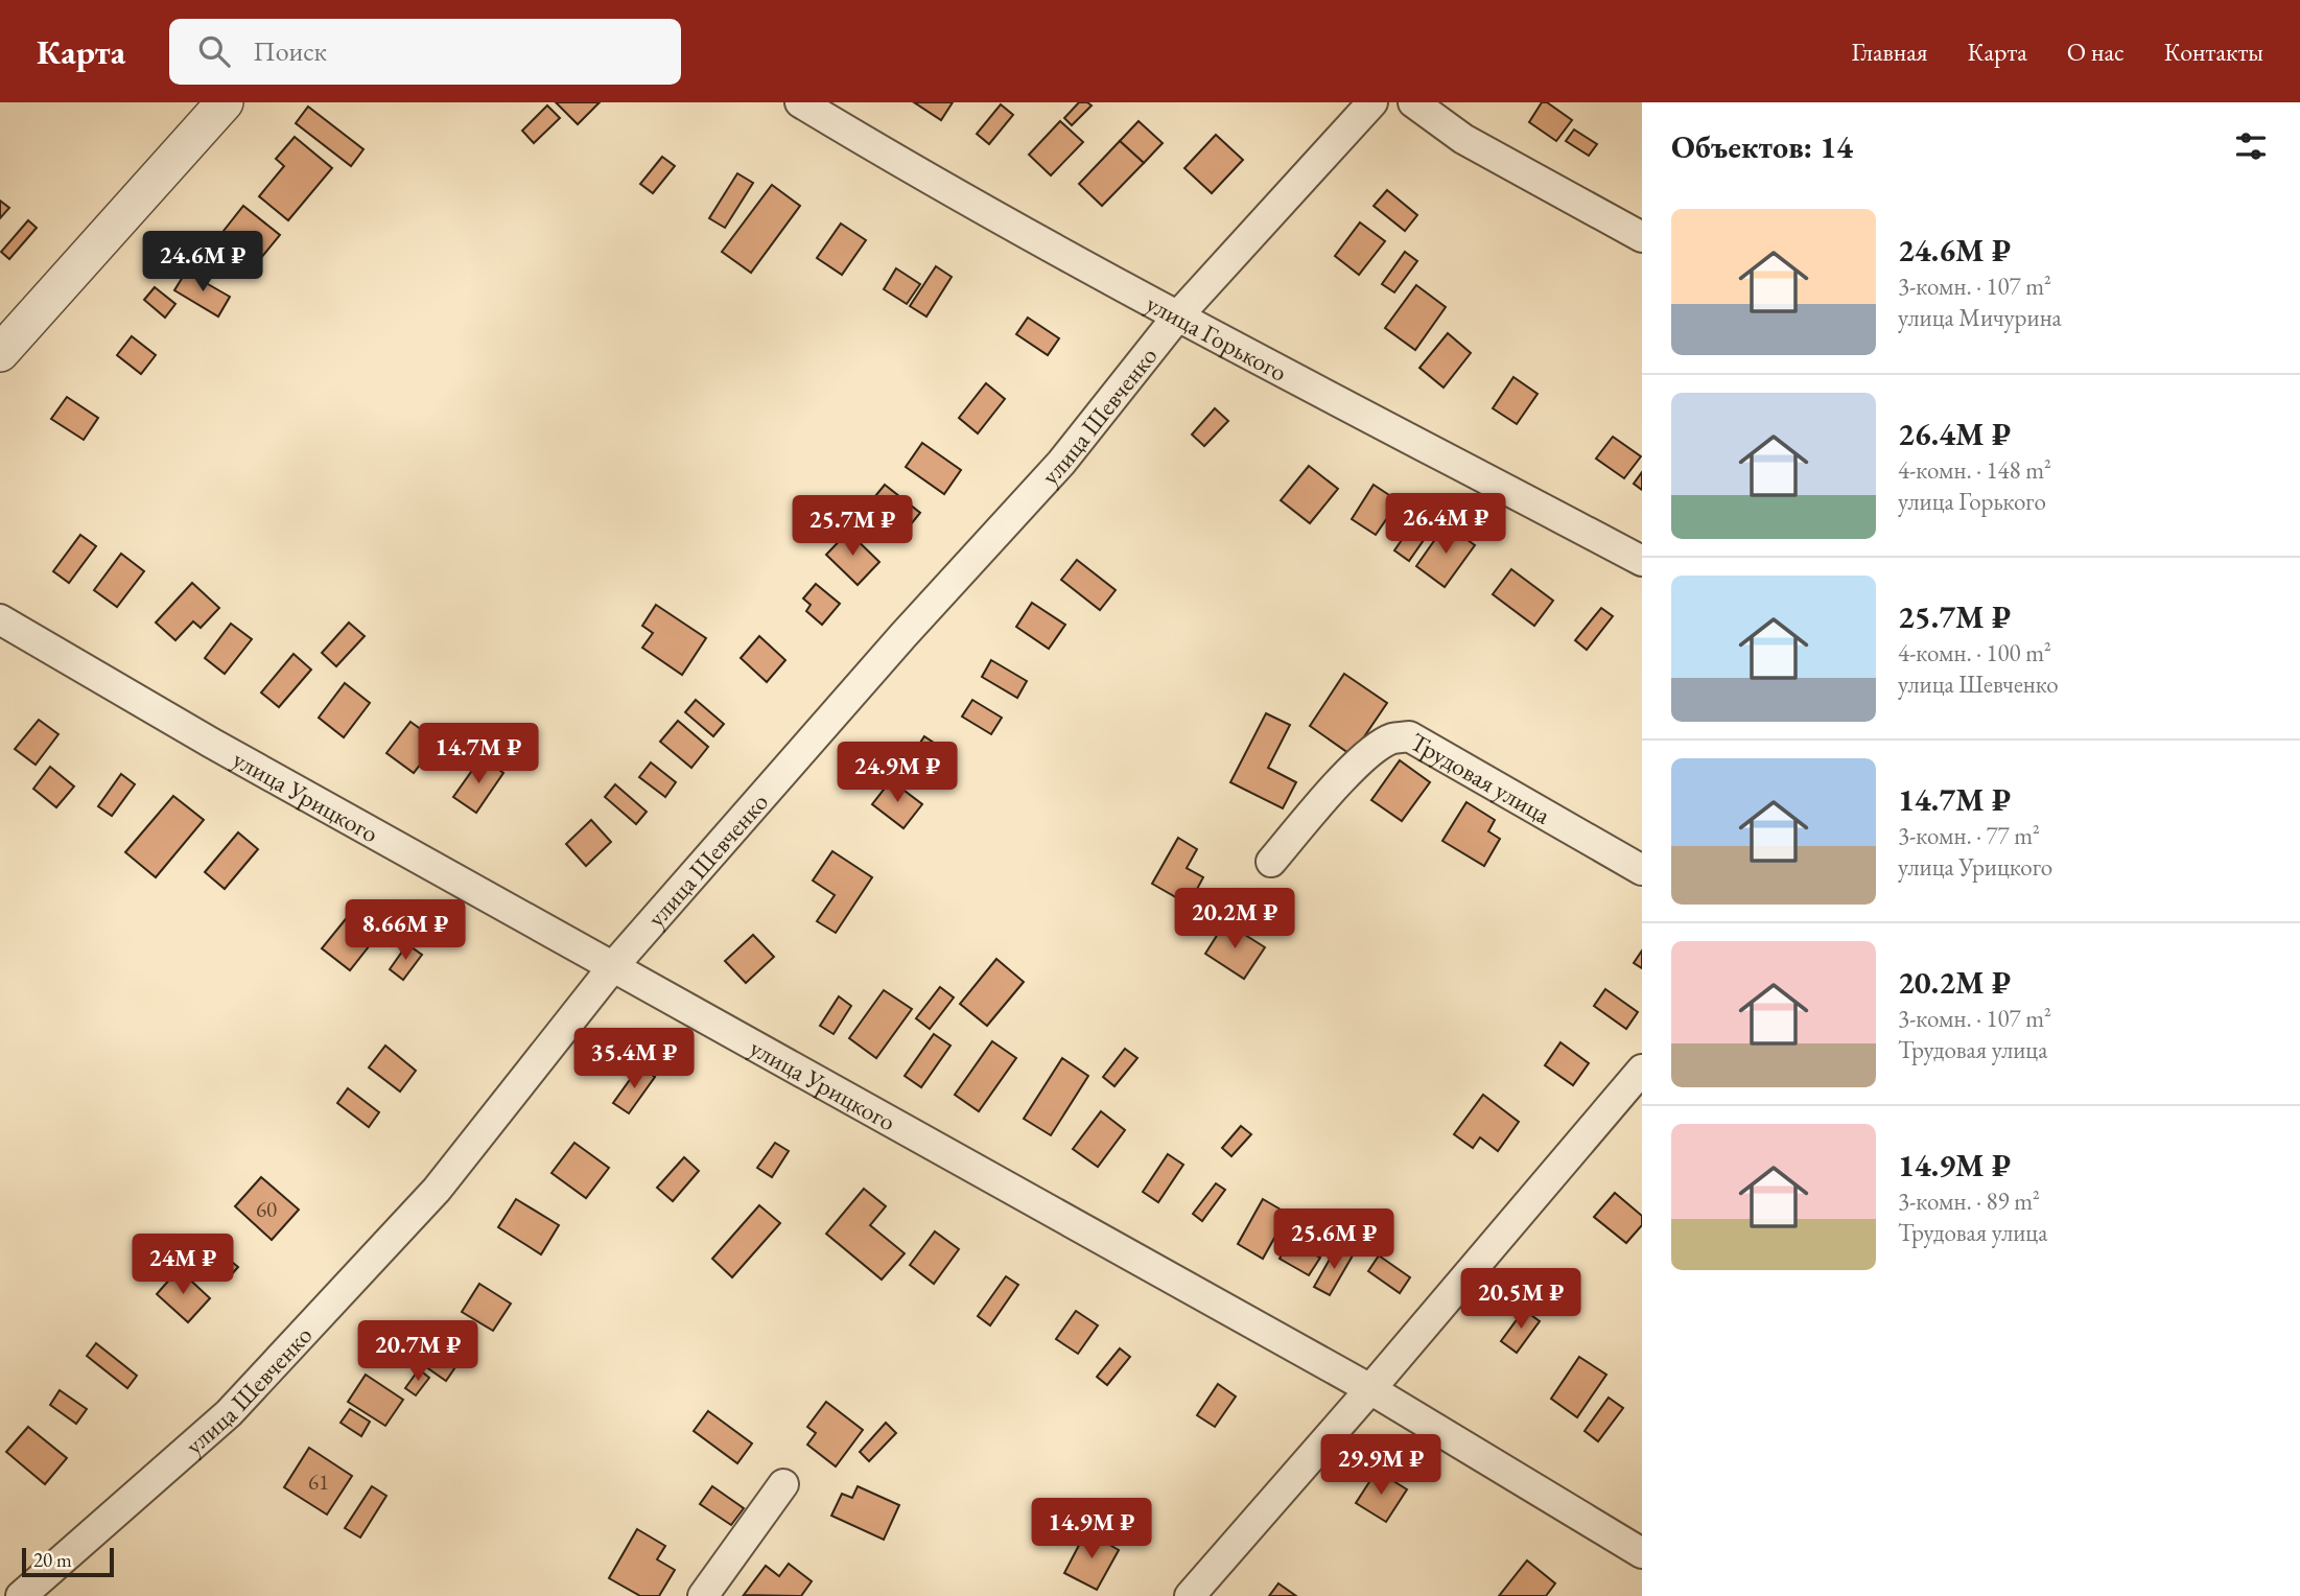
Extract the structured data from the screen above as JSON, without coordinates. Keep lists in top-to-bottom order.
{
  "streets": {
    "street": [
      "улица Горького",
      "улица Шевченко",
      "Трудовая улица",
      "улица Урицкого"
    ]
  },
  "crossings": [
    ["улица Горького", "улица Шевченко"],
    ["улица Шевченко", "улица Урицкого"]
  ],
  "house_numbers": ["60", "61"],
  "scale_bar": "20 m",
  "page": {
    "header": "Карта",
    "search": "Поиск",
    "nav": [
      "Главная",
      "Карта",
      "О нас",
      "Контакты"
    ],
    "heading": "Объектов: 14",
    "list": [
      {
        "name": "24.6M ₽",
        "note": "3-комн. · 107 m² · улица Мичурина"
      },
      {
        "name": "26.4M ₽",
        "note": "4-комн. · 148 m² · улица Горького"
      },
      {
        "name": "25.7M ₽",
        "note": "4-комн. · 100 m² · улица Шевченко"
      },
      {
        "name": "14.7M ₽",
        "note": "3-комн. · 77 m² · улица Урицкого"
      },
      {
        "name": "20.2M ₽",
        "note": "3-комн. · 107 m² · Трудовая улица"
      },
      {
        "name": "14.9M ₽",
        "note": "3-комн. · 89 m² · Трудовая улица"
      }
    ],
    "price": [
      "24.6M ₽",
      "26.4M ₽",
      "25.7M ₽",
      "14.7M ₽",
      "24.9M ₽",
      "20.2M ₽",
      "8.66M ₽",
      "35.4M ₽",
      "25.6M ₽",
      "24M ₽",
      "20.5M ₽",
      "20.7M ₽",
      "29.9M ₽",
      "14.9M ₽"
    ],
    "scale": "20 m"
  }
}
